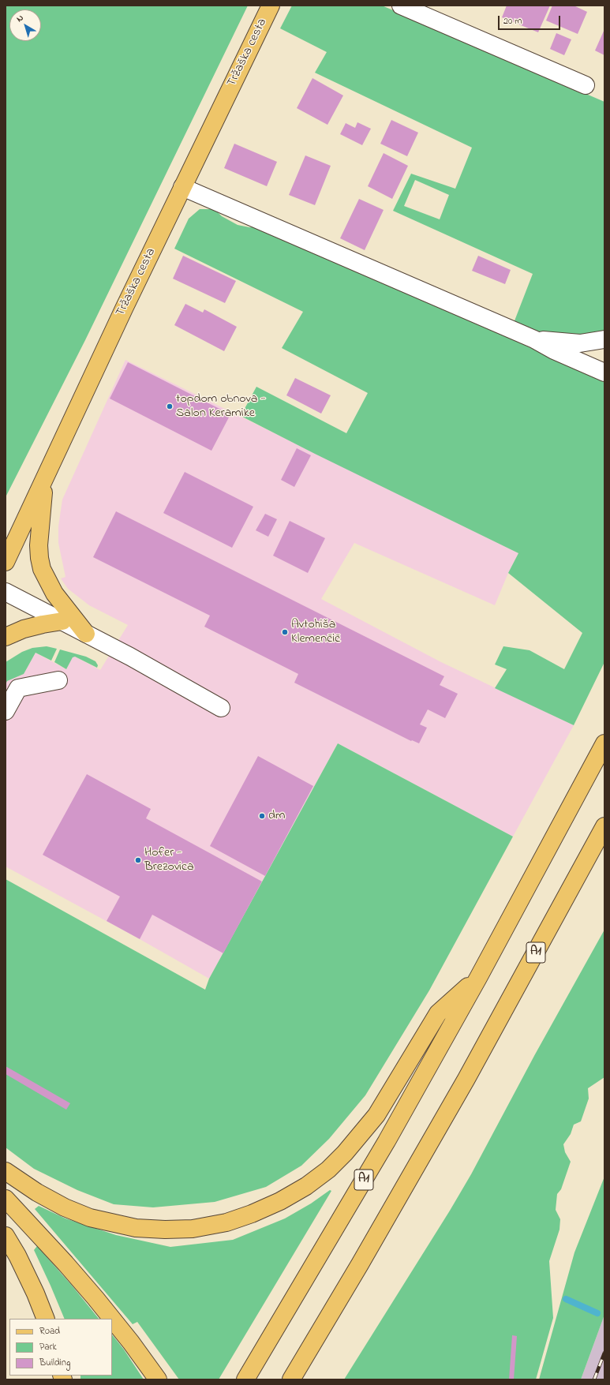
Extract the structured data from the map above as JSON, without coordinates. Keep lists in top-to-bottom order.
{
  "streets": {
    "main road": ["Tržaška cesta", "A1"]
  },
  "places": [
    "topdom obnova - Salon Keramike",
    "Avtohiša Klemenčič",
    "dm",
    "Hofer - Brezovica"
  ],
  "legend": ["Road", "Park", "Building"],
  "scale_bar": "20 m",
  "north": "top left"
}
